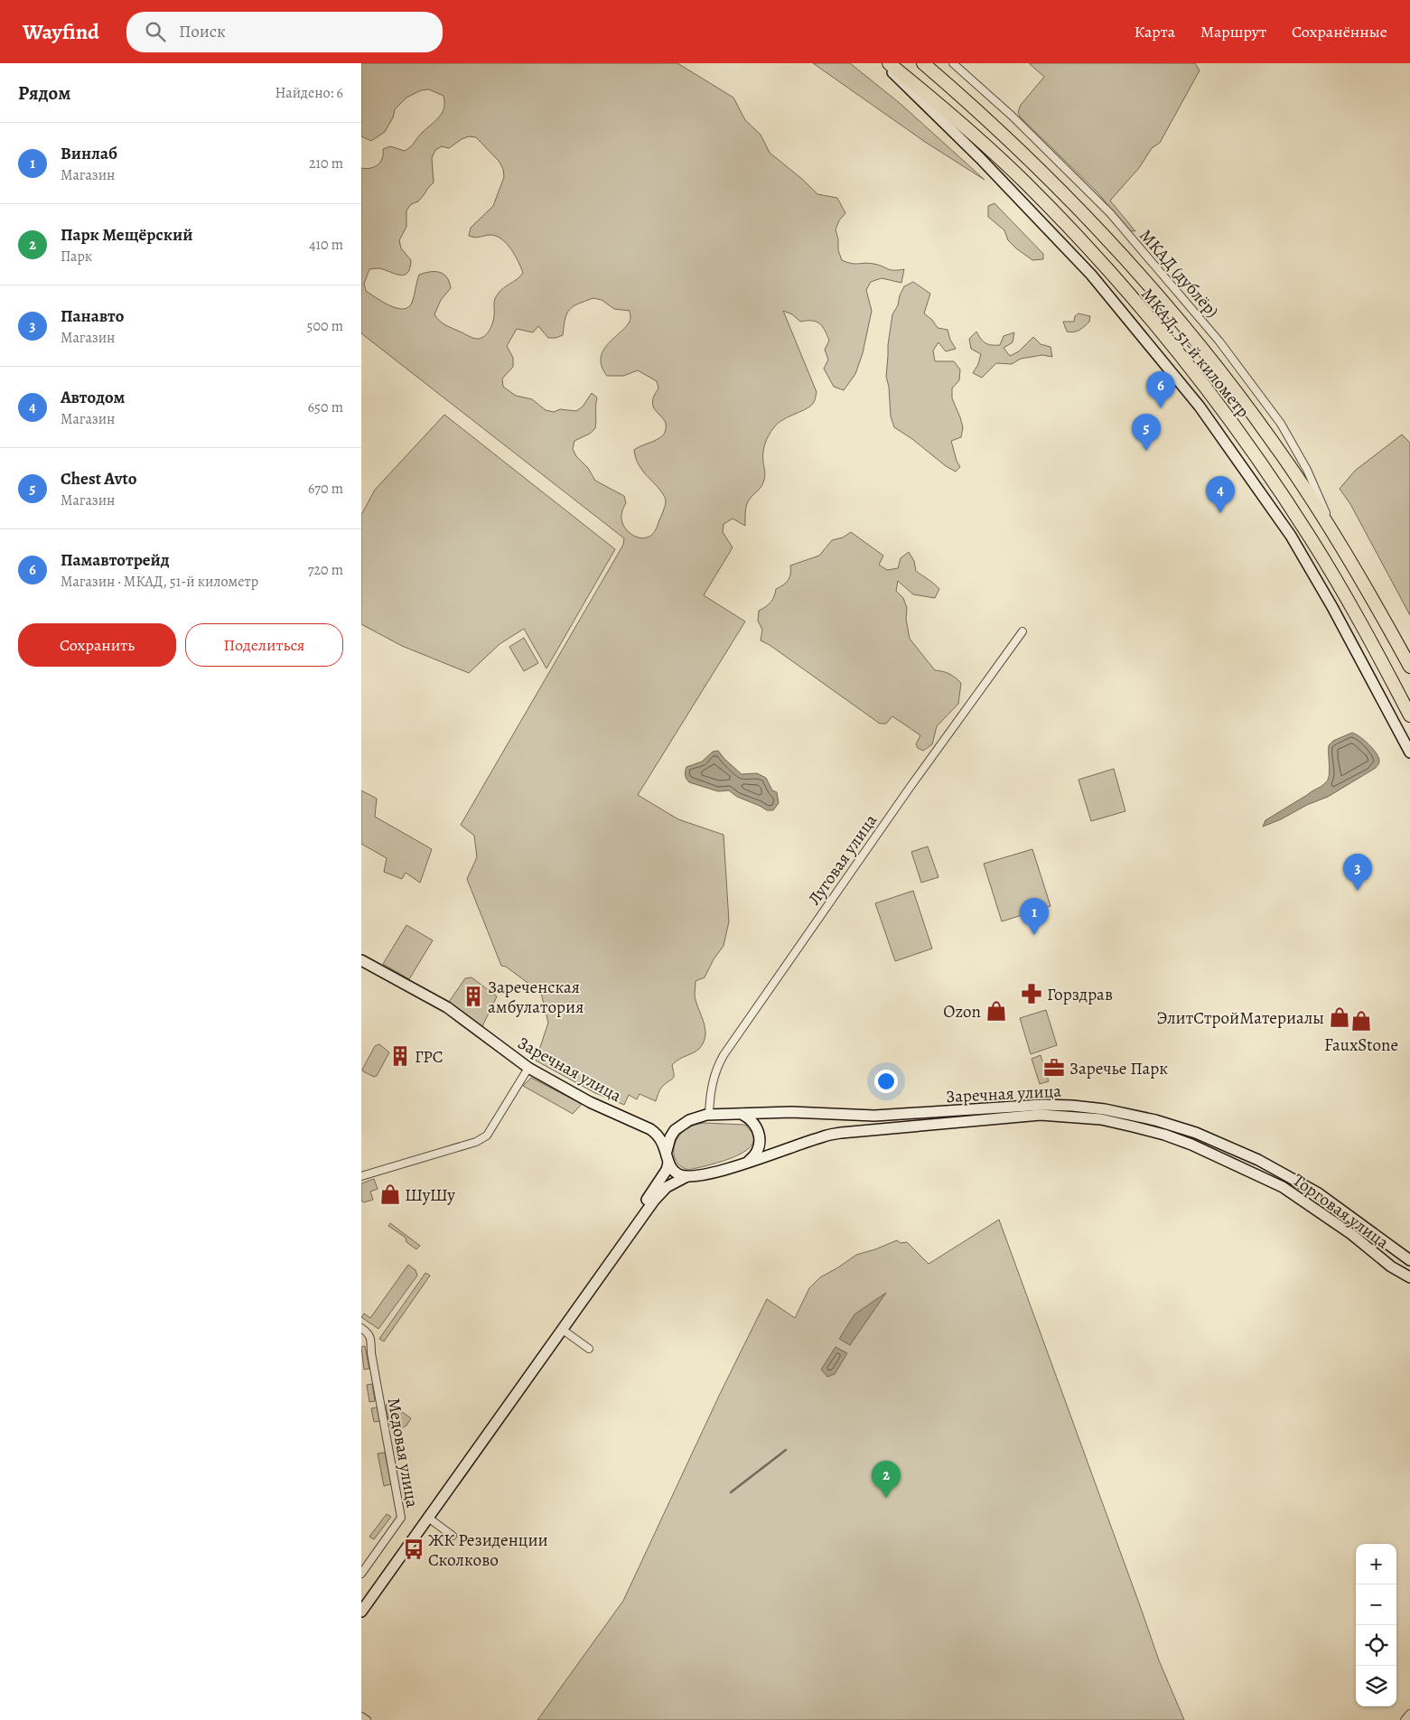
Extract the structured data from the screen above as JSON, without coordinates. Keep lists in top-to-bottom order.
{
  "streets": {
    "highway": ["МКАД, 51-й километр"],
    "street": [
      "МКАД (дублёр)",
      "Луговая улица",
      "Заречная улица",
      "Торговая улица",
      "Медовая улица"
    ]
  },
  "crossings": [
    ["МКАД (дублёр)", "МКАД, 51-й километр"],
    ["Луговая улица", "Заречная улица"],
    ["Заречная улица", "Торговая улица"]
  ],
  "places": {
    "pharmacy": ["Горздрав"],
    "building": ["Зареченская амбулатория", "ГРС"],
    "shop": [
      "Ozon",
      "ЭлитСтройМатериалы",
      "FauxStone",
      "ШуШу"
    ],
    "office": ["Заречье Парк"],
    "bus stop": ["ЖК Резиденции Сколково"]
  },
  "page": {
    "header": "Wayfind",
    "search": "Поиск",
    "nav": ["Карта", "Маршрут", "Сохранённые"],
    "heading": ["Рядом", "Найдено: 6"],
    "list": [
      {
        "mark": "1",
        "name": "Винлаб",
        "note": "Магазин",
        "value": "210 m"
      },
      {
        "mark": "2",
        "name": "Парк Мещёрский",
        "note": "Парк",
        "value": "410 m"
      },
      {
        "mark": "3",
        "name": "Панавто",
        "note": "Магазин",
        "value": "500 m"
      },
      {
        "mark": "4",
        "name": "Автодом",
        "note": "Магазин",
        "value": "650 m"
      },
      {
        "mark": "5",
        "name": "Chest Avto",
        "note": "Магазин",
        "value": "670 m"
      },
      {
        "mark": "6",
        "name": "Памавтотрейд",
        "note": "Магазин · МКАД, 51-й километр",
        "value": "720 m"
      }
    ],
    "pins": [
      "6",
      "5",
      "4",
      "3",
      "1",
      "2"
    ],
    "buttons": ["Сохранить", "Поделиться"],
    "map_buttons": ["+", "−"]
  }
}
